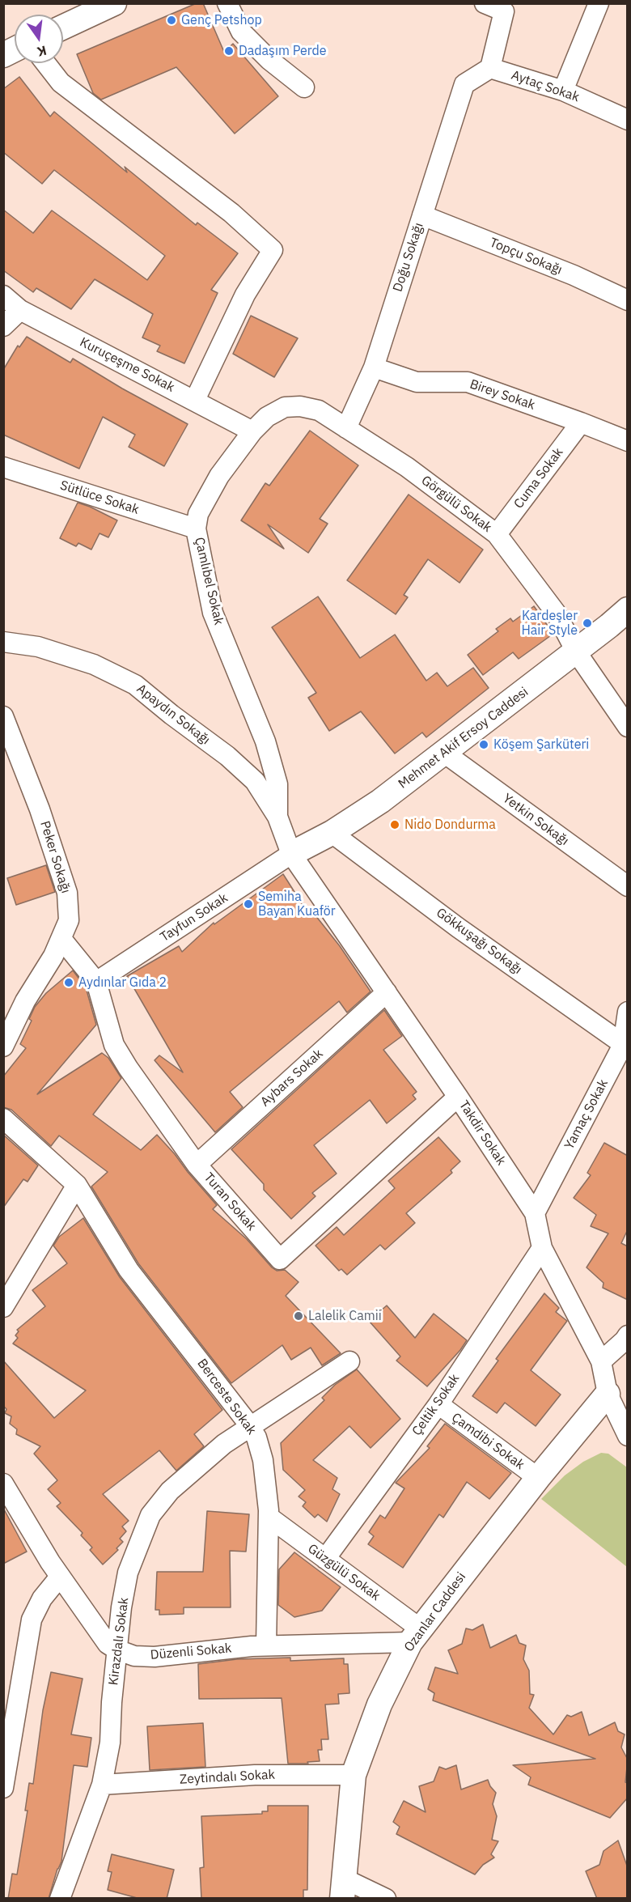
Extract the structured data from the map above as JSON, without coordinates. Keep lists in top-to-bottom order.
{
  "streets": {
    "street": [
      "Aytaç Sokak",
      "Topçu Sokağı",
      "Doğu Sokağı",
      "Kuruçeşme Sokak",
      "Birey Sokak",
      "Cuma Sokak",
      "Sütlüce Sokak",
      "Görgülü Sokak",
      "Çamlıbel Sokak",
      "Apaydın Sokağı",
      "Mehmet Akif Ersoy Caddesi",
      "Yetkin Sokağı",
      "Peker Sokağı",
      "Tayfun Sokak",
      "Gökkuşağı Sokağı",
      "Aybars Sokak",
      "Yamaç Sokak",
      "Takdir Sokak",
      "Turan Sokak",
      "Berceste Sokak",
      "Çeltik Sokak",
      "Çamdibi Sokak",
      "Güzgülü Sokak",
      "Ozanlar Caddesi",
      "Kirazdalı Sokak",
      "Düzenli Sokak",
      "Zeytindalı Sokak"
    ]
  },
  "crossings": [
    ["Aytaç Sokak", "Doğu Sokağı"],
    ["Topçu Sokağı", "Doğu Sokağı"],
    ["Doğu Sokağı", "Birey Sokak"],
    ["Doğu Sokağı", "Görgülü Sokak"],
    ["Doğu Sokağı", "Çamlıbel Sokak"],
    ["Kuruçeşme Sokak", "Çamlıbel Sokak"],
    ["Birey Sokak", "Cuma Sokak"],
    ["Cuma Sokak", "Görgülü Sokak"],
    ["Sütlüce Sokak", "Çamlıbel Sokak"],
    ["Görgülü Sokak", "Çamlıbel Sokak"],
    ["Görgülü Sokak", "Mehmet Akif Ersoy Caddesi"],
    ["Çamlıbel Sokak", "Apaydın Sokağı"],
    ["Apaydın Sokağı", "Mehmet Akif Ersoy Caddesi"],
    ["Apaydın Sokağı", "Tayfun Sokak"],
    ["Apaydın Sokağı", "Takdir Sokak"],
    ["Mehmet Akif Ersoy Caddesi", "Yetkin Sokağı"],
    ["Mehmet Akif Ersoy Caddesi", "Tayfun Sokak"],
    ["Mehmet Akif Ersoy Caddesi", "Gökkuşağı Sokağı"],
    ["Mehmet Akif Ersoy Caddesi", "Takdir Sokak"],
    ["Peker Sokağı", "Turan Sokak"],
    ["Tayfun Sokak", "Takdir Sokak"],
    ["Tayfun Sokak", "Turan Sokak"],
    ["Gökkuşağı Sokağı", "Yamaç Sokak"],
    ["Aybars Sokak", "Takdir Sokak"],
    ["Aybars Sokak", "Turan Sokak"],
    ["Yamaç Sokak", "Takdir Sokak"],
    ["Takdir Sokak", "Turan Sokak"],
    ["Takdir Sokak", "Çeltik Sokak"],
    ["Takdir Sokak", "Ozanlar Caddesi"],
    ["Berceste Sokak", "Güzgülü Sokak"],
    ["Berceste Sokak", "Kirazdalı Sokak"],
    ["Berceste Sokak", "Düzenli Sokak"],
    ["Çeltik Sokak", "Çamdibi Sokak"],
    ["Çeltik Sokak", "Güzgülü Sokak"],
    ["Çamdibi Sokak", "Ozanlar Caddesi"],
    ["Güzgülü Sokak", "Ozanlar Caddesi"],
    ["Güzgülü Sokak", "Düzenli Sokak"],
    ["Ozanlar Caddesi", "Düzenli Sokak"],
    ["Ozanlar Caddesi", "Zeytindalı Sokak"],
    ["Kirazdalı Sokak", "Düzenli Sokak"],
    ["Kirazdalı Sokak", "Zeytindalı Sokak"]
  ],
  "places": [
    "Genç Petshop",
    "Dadaşım Perde",
    "Kardeşler Hair Style",
    "Köşem Şarküteri",
    "Nido Dondurma",
    "Semiha Bayan Kuaför",
    "Aydınlar Gıda 2",
    "Lalelik Camii"
  ],
  "north": "bottom"
}
